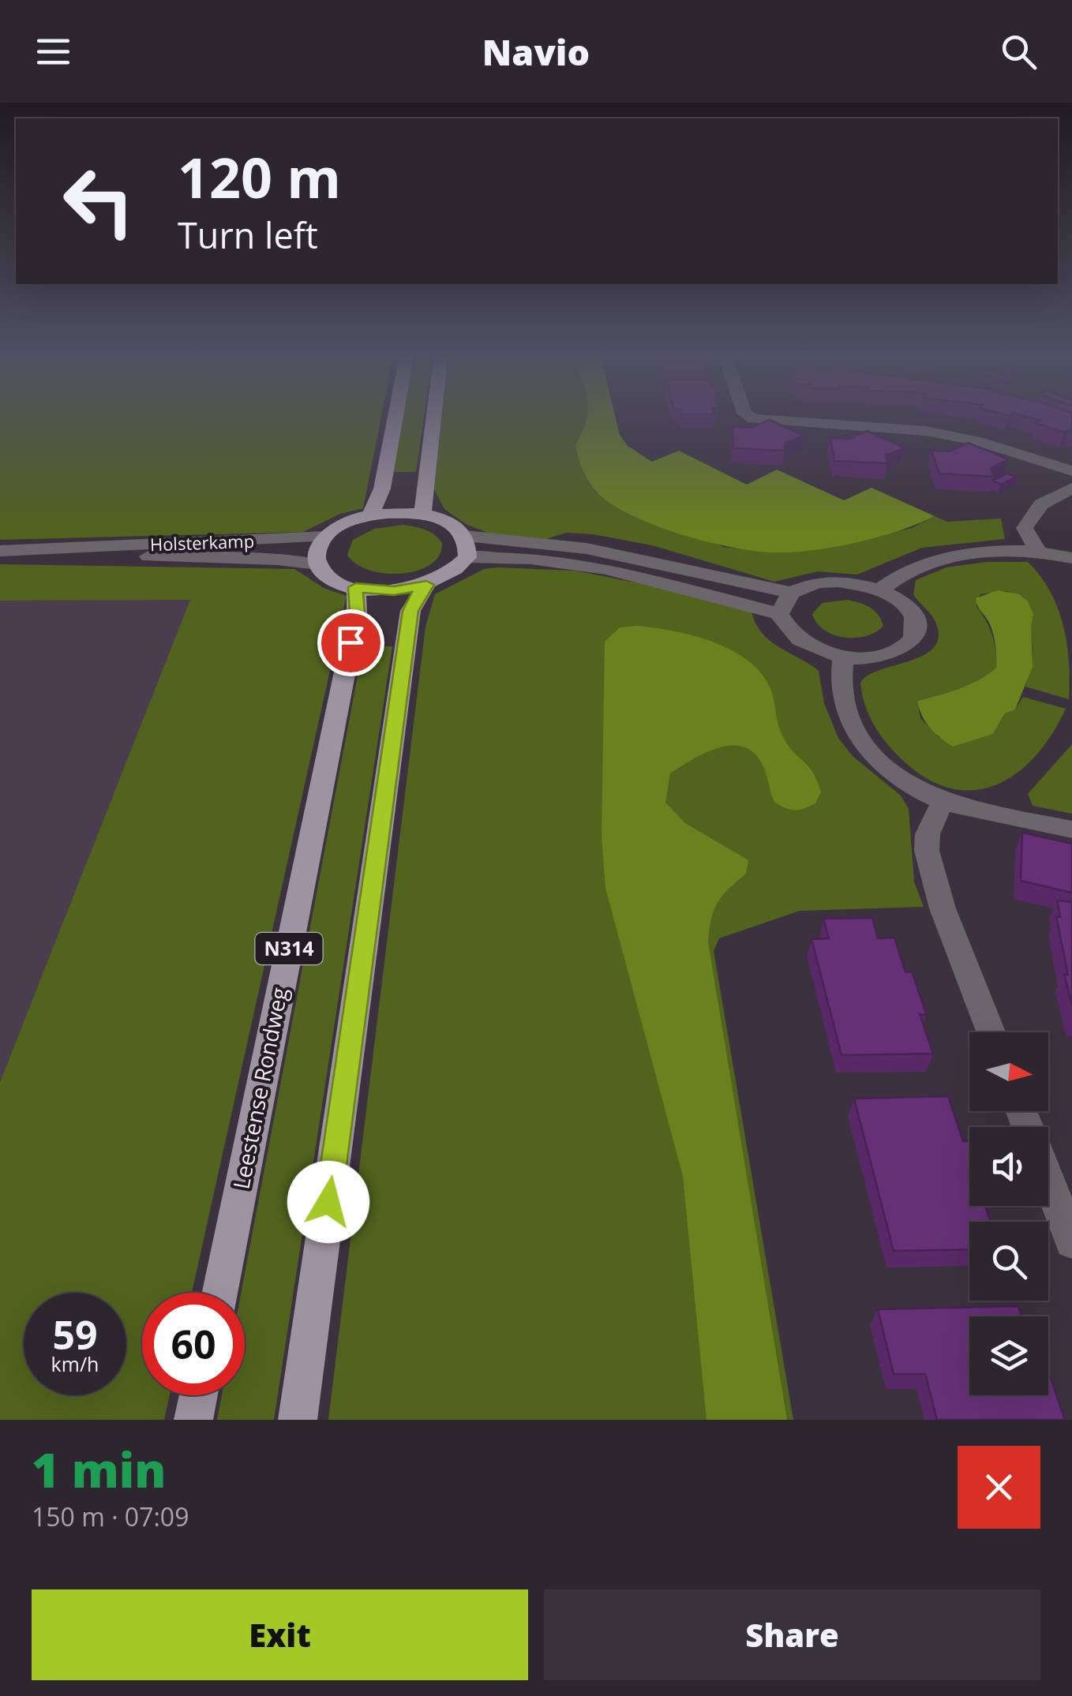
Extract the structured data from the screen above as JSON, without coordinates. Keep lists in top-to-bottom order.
{
  "streets": {
    "main road": ["N314", "Leestense Rondweg"],
    "street": ["Holsterkamp"]
  },
  "north": "right",
  "page": {
    "header": "Navio",
    "turn": ["120 m", "Turn left"],
    "speed": "59 km/h",
    "limit": "60",
    "heading": ["1 min", "150 m · 07:09"],
    "buttons": ["Exit", "Share"]
  }
}
